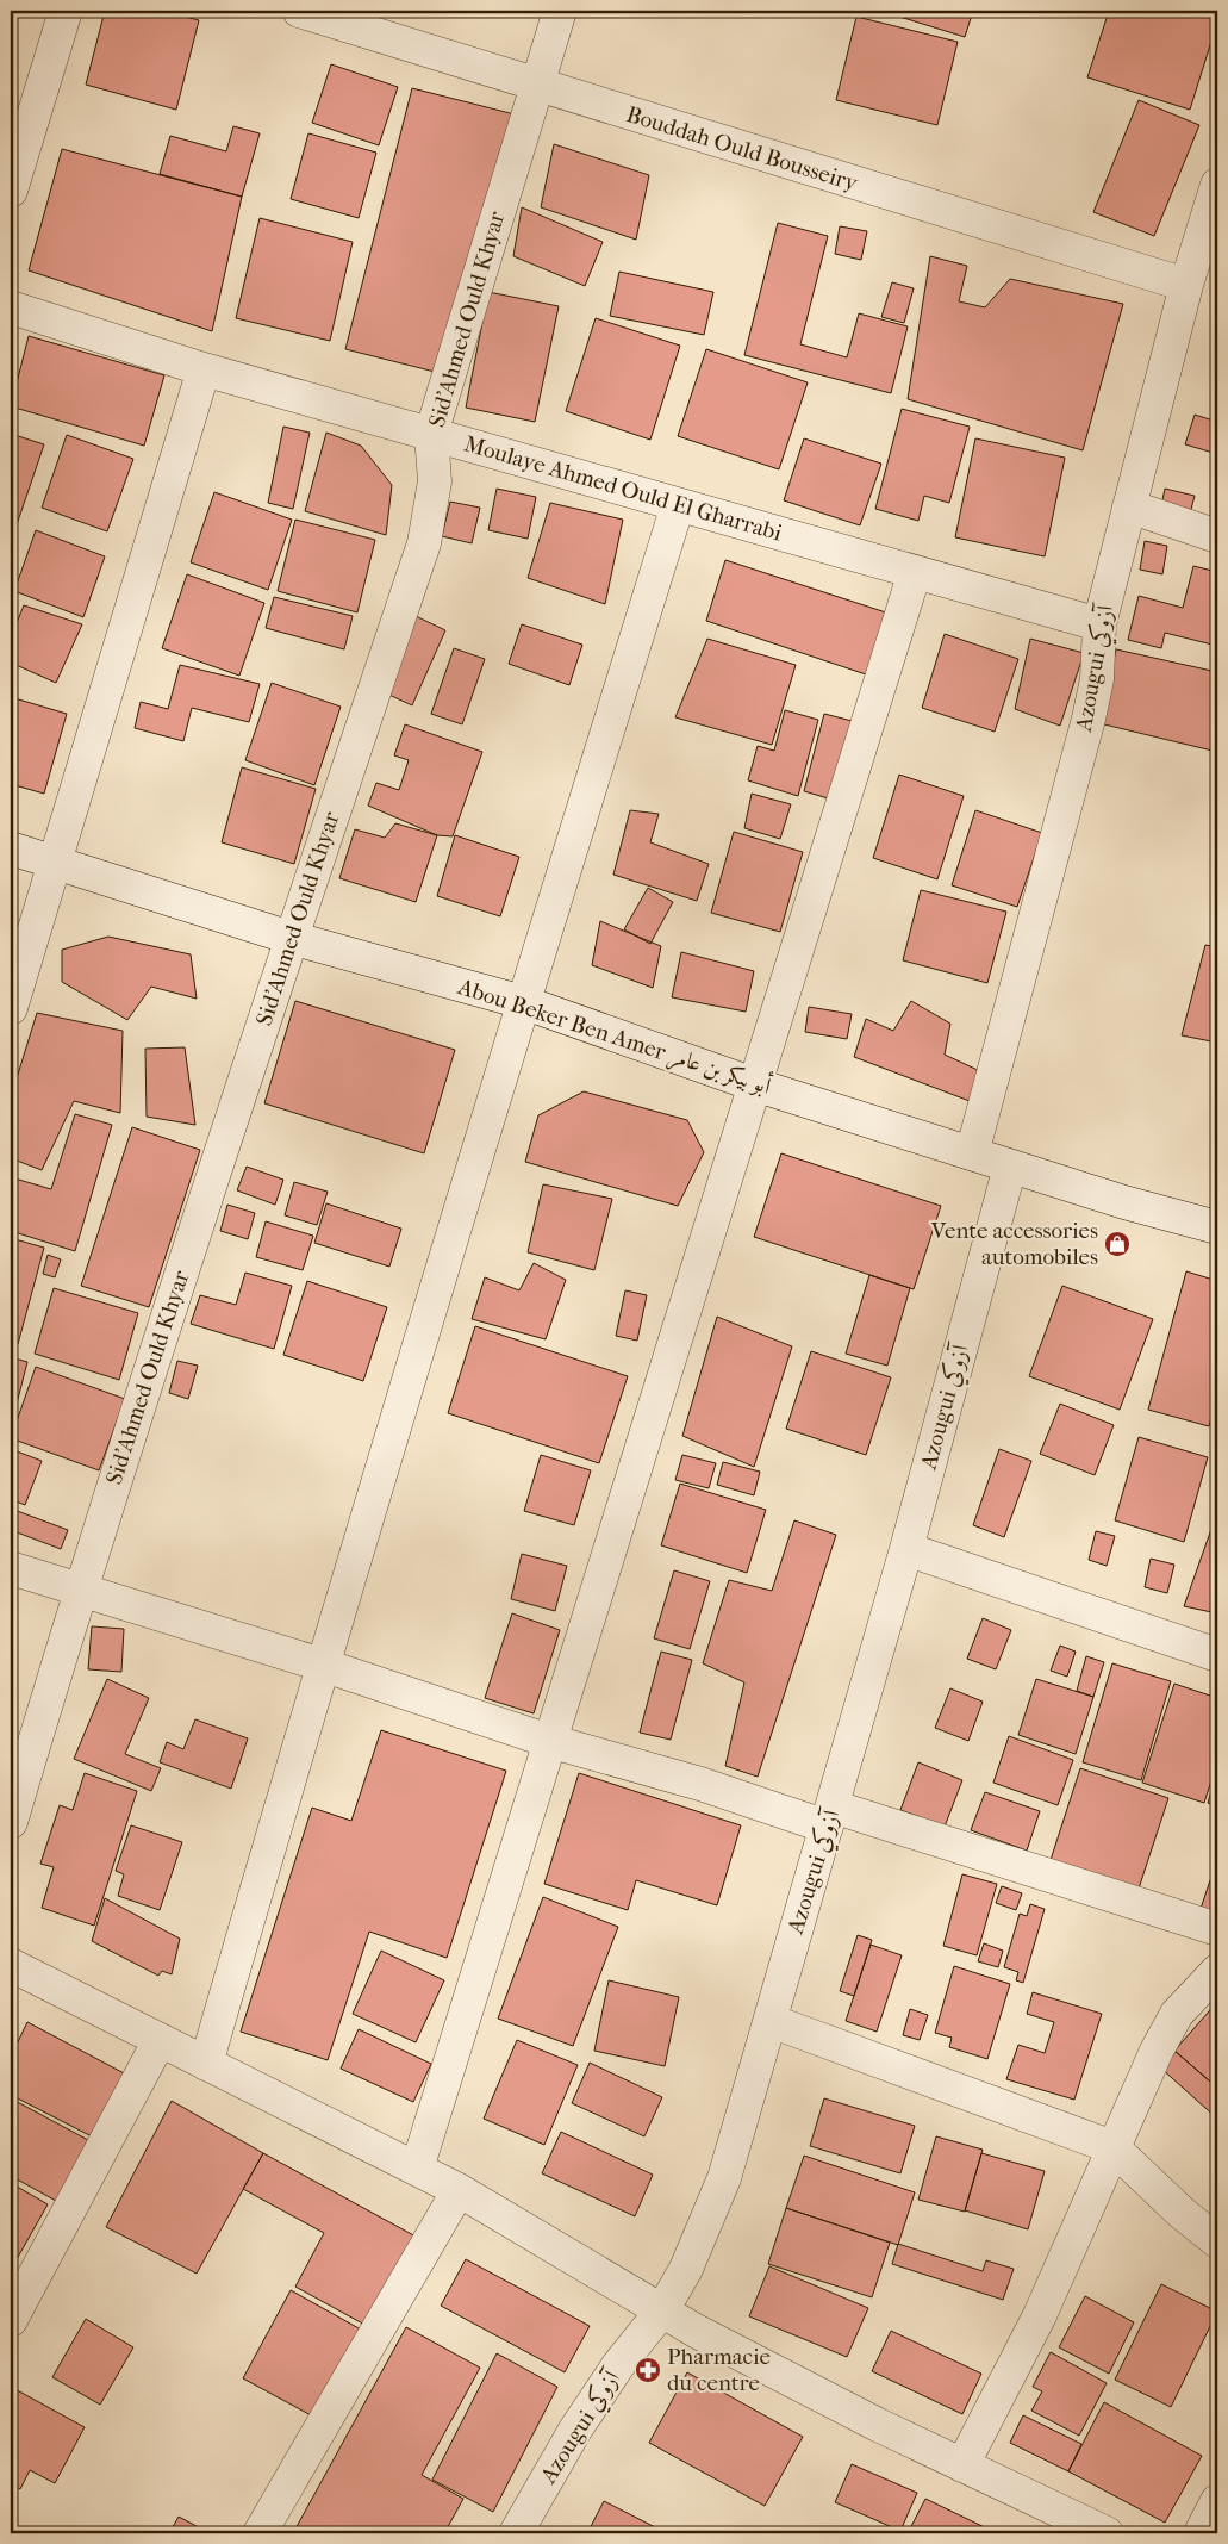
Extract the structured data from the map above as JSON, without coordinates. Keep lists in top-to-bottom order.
{
  "streets": {
    "street": [
      "Bouddah Ould Bousseiry",
      "Sid'Ahmed Ould Khyar",
      "Moulaye Ahmed Ould El Gharrabi",
      "Azougui آزوكي",
      "Abou Beker Ben Amer أبو بيكر بن عامر"
    ]
  },
  "crossings": [
    ["Bouddah Ould Bousseiry", "Sid'Ahmed Ould Khyar"],
    ["Bouddah Ould Bousseiry", "Azougui آزوكي"],
    ["Sid'Ahmed Ould Khyar", "Moulaye Ahmed Ould El Gharrabi"],
    ["Sid'Ahmed Ould Khyar", "Abou Beker Ben Amer أبو بيكر بن عامر"],
    ["Moulaye Ahmed Ould El Gharrabi", "Azougui آزوكي"],
    ["Azougui آزوكي", "Abou Beker Ben Amer أبو بيكر بن عامر"]
  ],
  "places": {
    "shop": ["Vente accessories automobiles"],
    "pharmacy": ["Pharmacie du centre"]
  }
}
